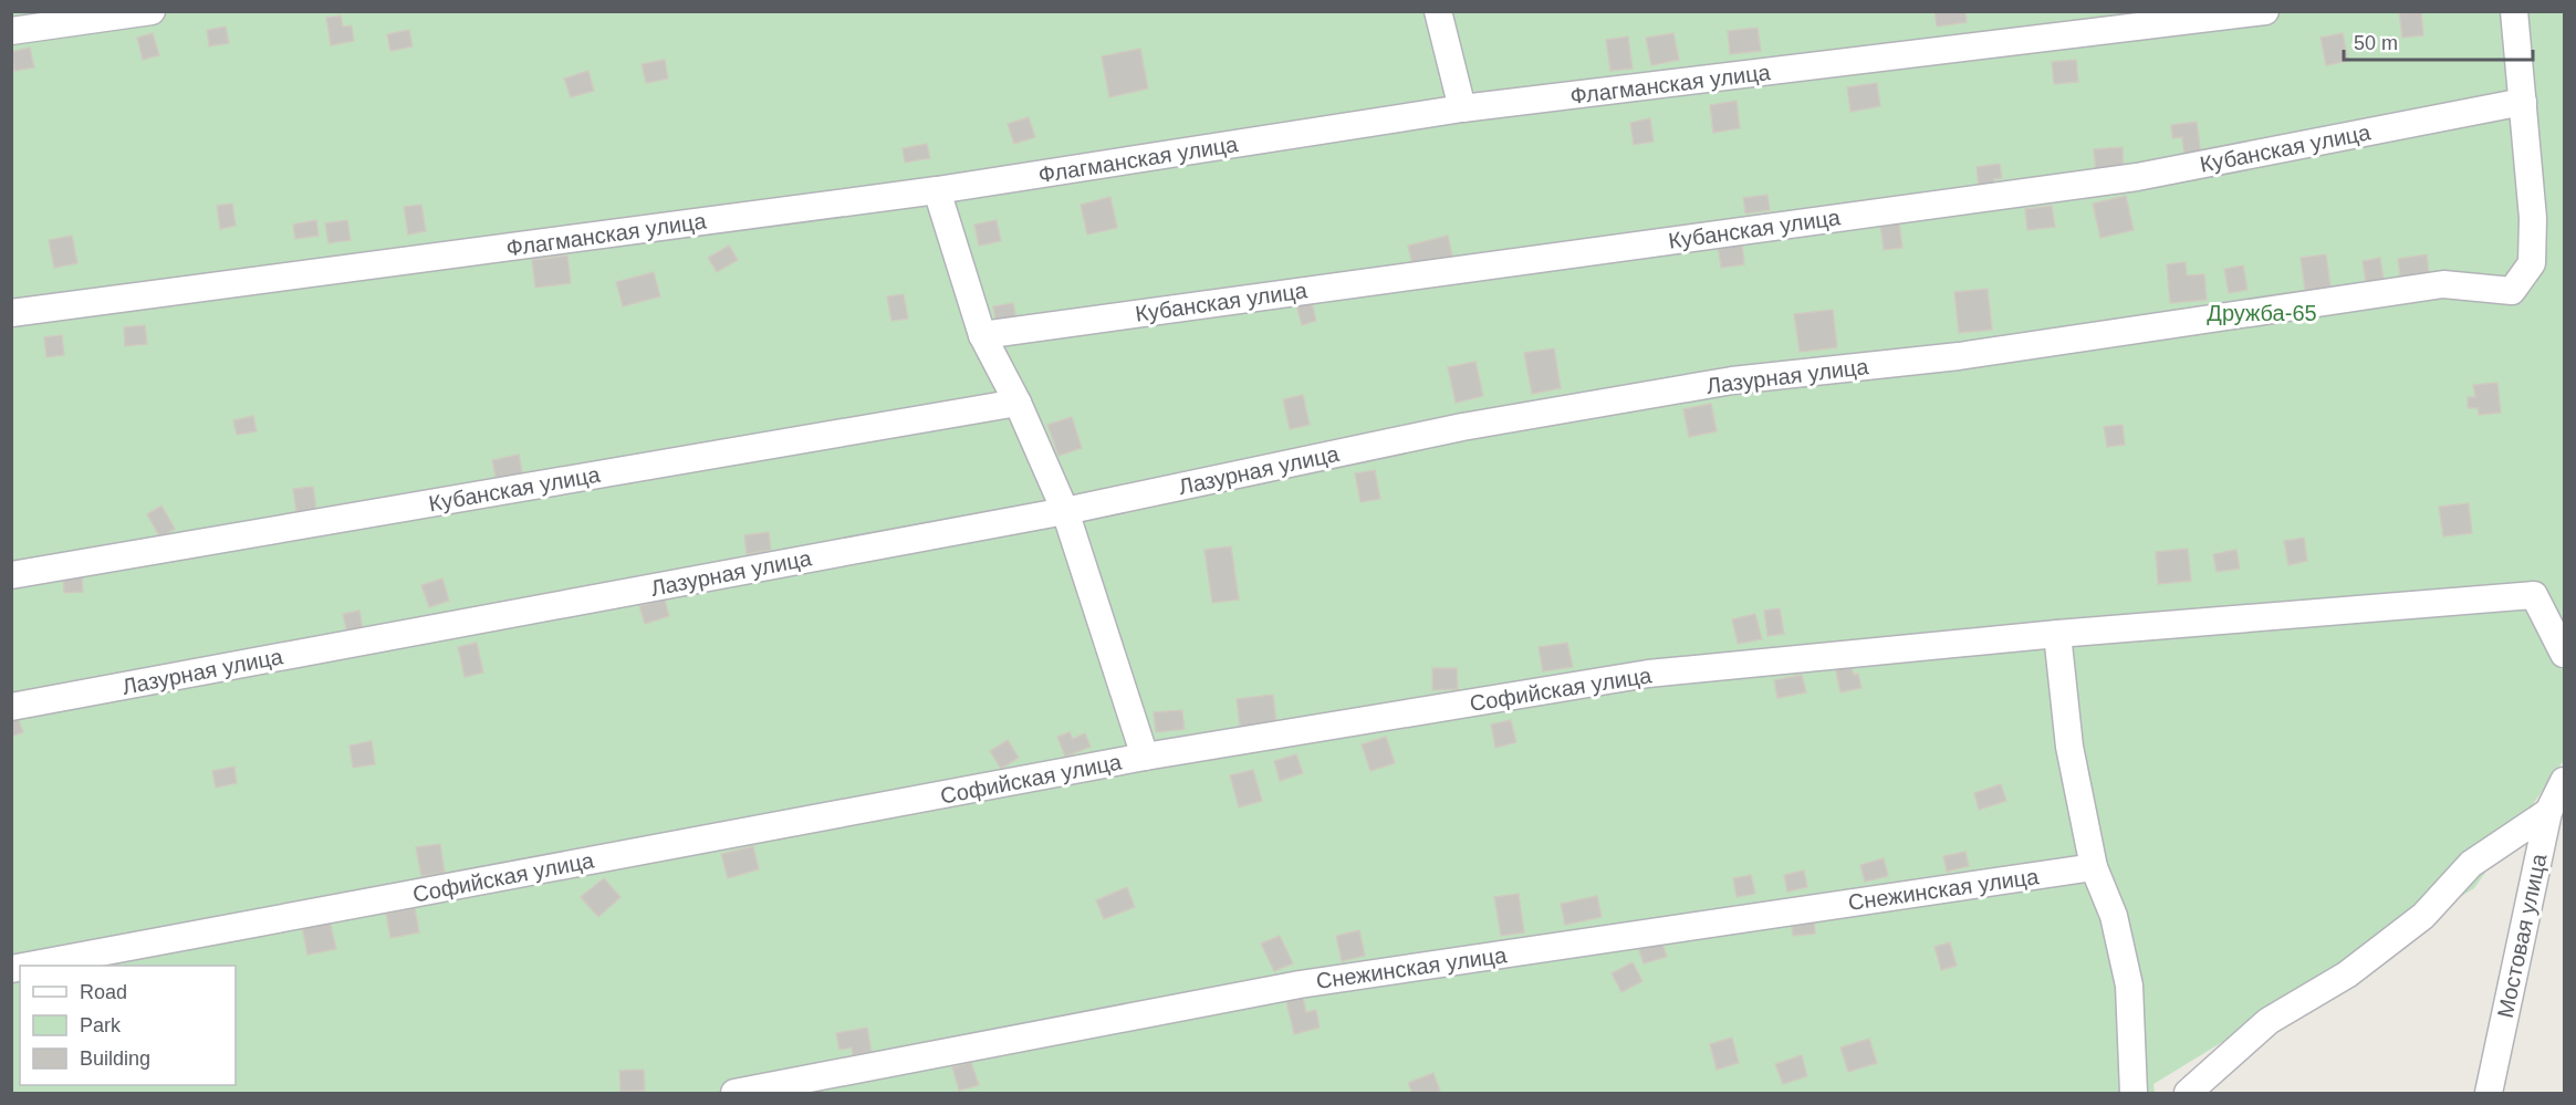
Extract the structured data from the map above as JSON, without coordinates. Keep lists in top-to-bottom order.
{
  "streets": {
    "lane": [
      "Флагманская улица",
      "Кубанская улица",
      "Лазурная улица",
      "Софийская улица",
      "Снежинская улица",
      "Мостовая улица"
    ]
  },
  "crossings": [
    ["Кубанская улица", "Лазурная улица"]
  ],
  "parks": ["Дружба-65"],
  "legend": ["Road", "Park", "Building"],
  "scale_bar": "50 m"
}
